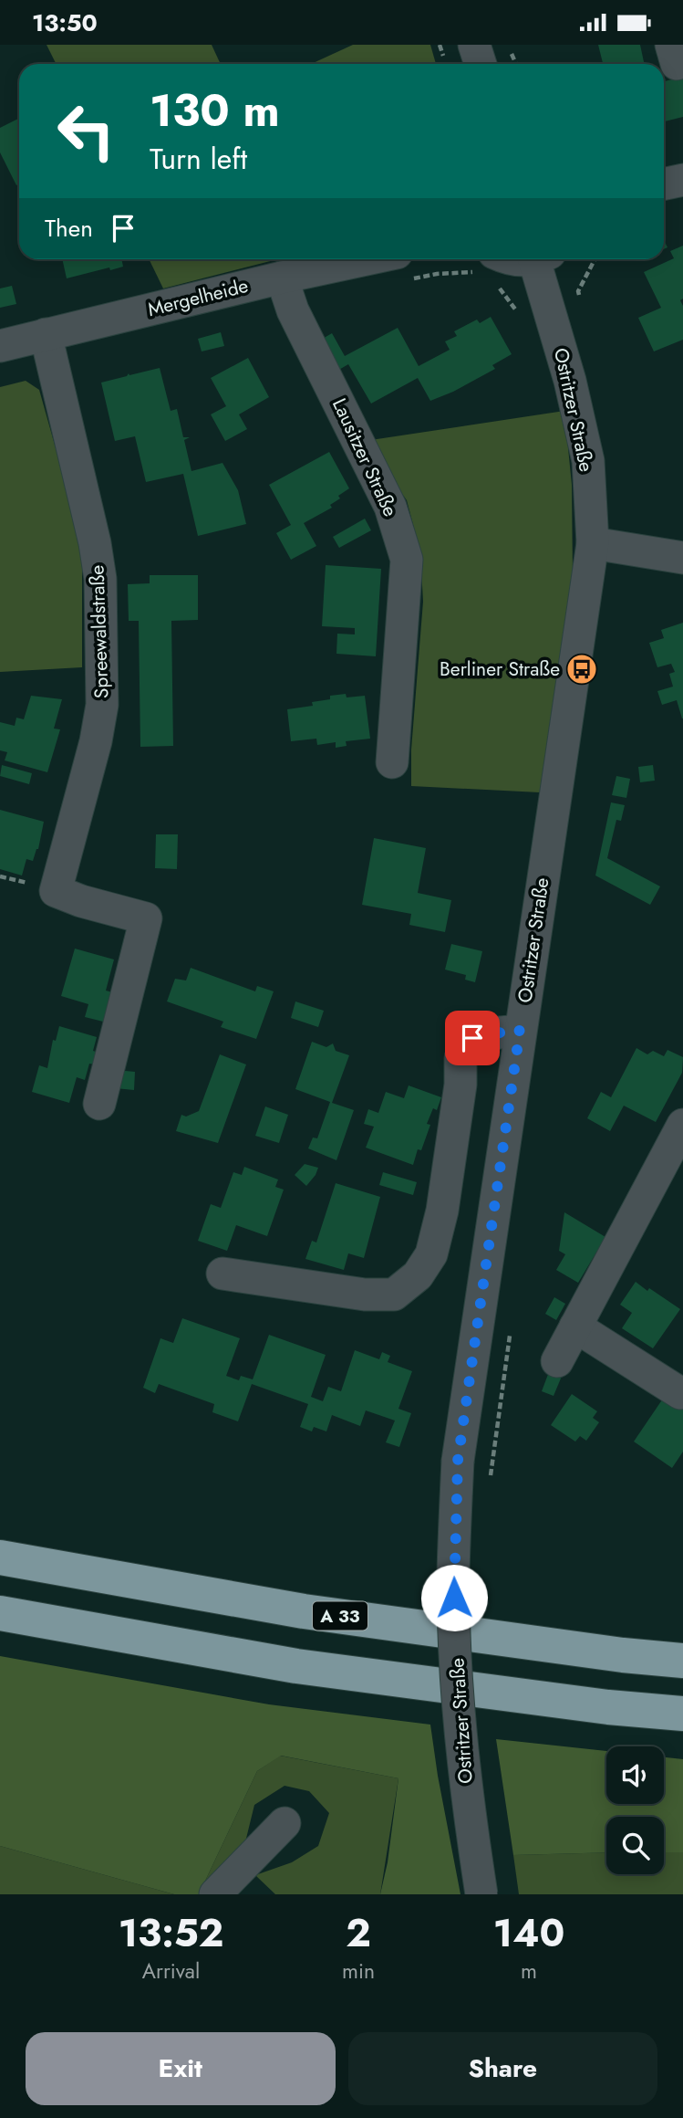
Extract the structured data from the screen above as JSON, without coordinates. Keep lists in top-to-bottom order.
{
  "streets": {
    "highway": ["A 33"],
    "street": [
      "Mergelheide",
      "Ostritzer Straße",
      "Lausitzer Straße",
      "Spreewaldstraße"
    ]
  },
  "crossings": [
    ["Mergelheide", "Lausitzer Straße"],
    ["Mergelheide", "Spreewaldstraße"]
  ],
  "places": {
    "bus stop": ["Berliner Straße"]
  },
  "page": {
    "status": "13:50",
    "turn": ["130 m", "Turn left"],
    "then": "Then",
    "eta": [
      "13:52",
      "Arrival",
      "2",
      "min",
      "140",
      "m"
    ],
    "buttons": ["Exit", "Share"]
  }
}
